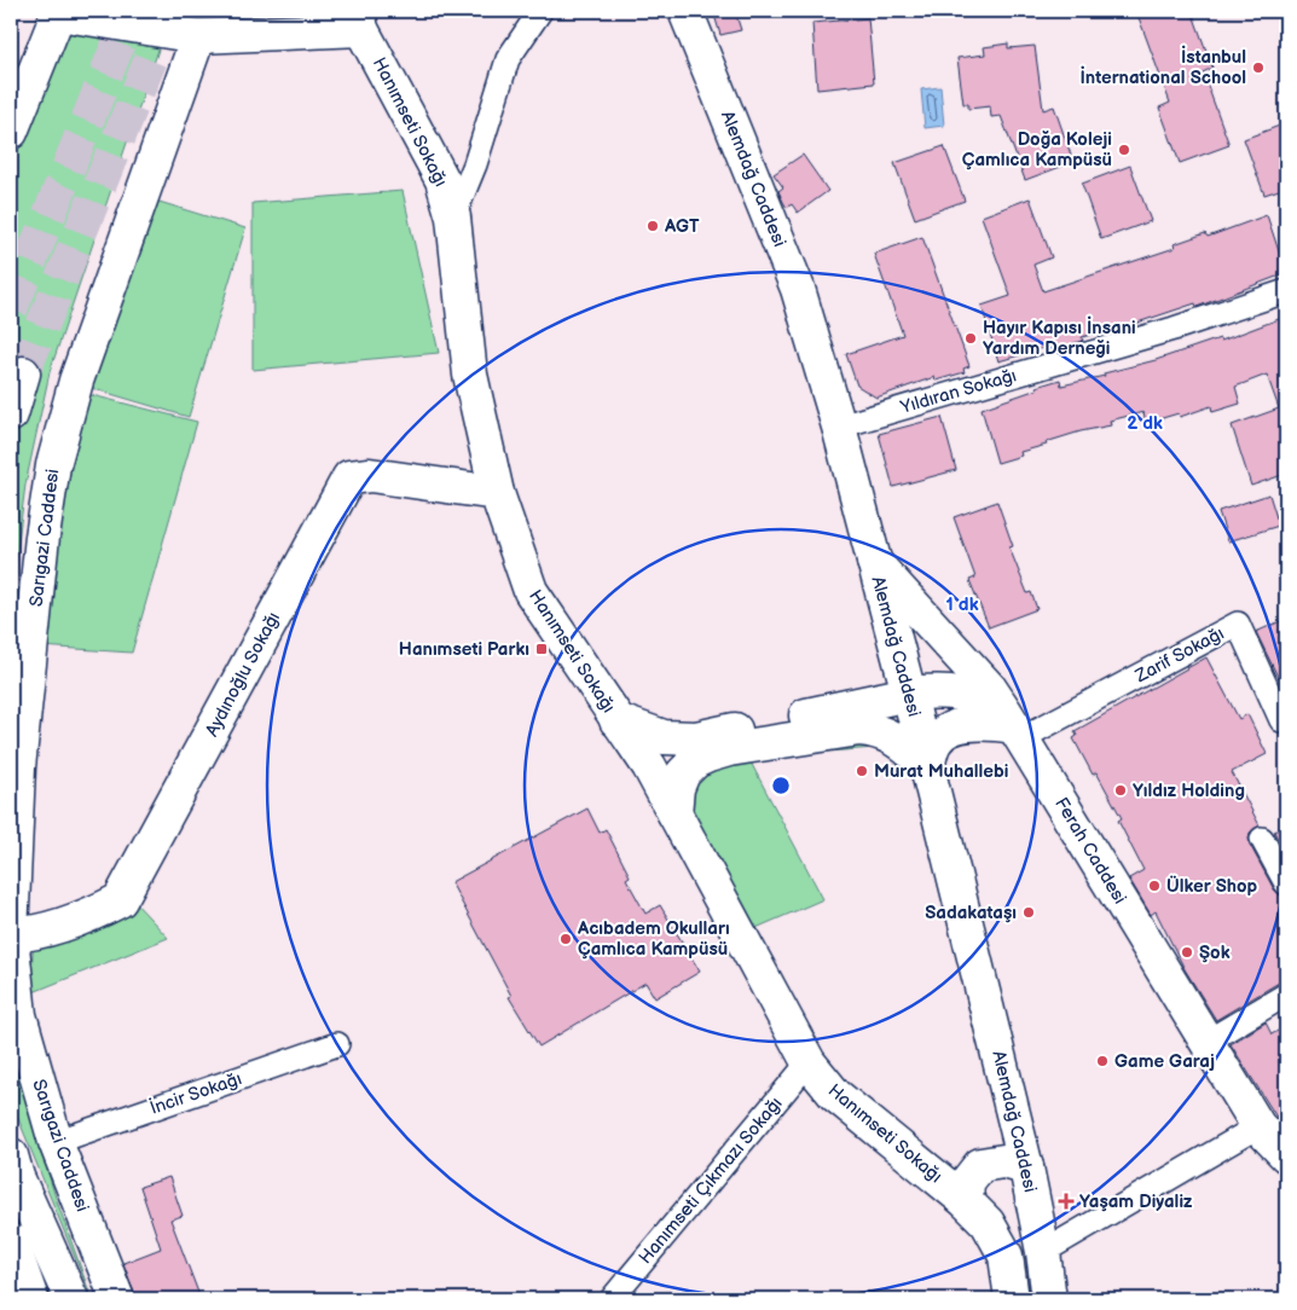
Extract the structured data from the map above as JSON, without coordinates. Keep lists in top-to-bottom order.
{
  "streets": {
    "main road": [
      "Hanımseti Sokağı",
      "Alemdağ Caddesi",
      "Sarıgazi Caddesi",
      "Aydınoğlu Sokağı",
      "Ferah Caddesi"
    ],
    "street": [
      "Yıldıran Sokağı",
      "Zarif Sokağı",
      "İncir Sokağı",
      "Hanımseti Çıkmazı Sokağı"
    ]
  },
  "crossings": [
    ["Hanımseti Sokağı", "Aydınoğlu Sokağı"],
    ["Hanımseti Sokağı", "Hanımseti Çıkmazı Sokağı"],
    ["Alemdağ Caddesi", "Yıldıran Sokağı"],
    ["Alemdağ Caddesi", "Ferah Caddesi"],
    ["Sarıgazi Caddesi", "Aydınoğlu Sokağı"],
    ["Sarıgazi Caddesi", "İncir Sokağı"],
    ["Zarif Sokağı", "Ferah Caddesi"]
  ],
  "places": {
    "other": [
      "İstanbul İnternational School",
      "Doğa Koleji Çamlıca Kampüsü",
      "AGT",
      "Hayır Kapısı İnsani Yardım Derneği",
      "Murat Muhallebi",
      "Yıldız Holding",
      "Ülker Shop",
      "Sadakataşı",
      "Acıbadem Okulları Çamlıca Kampüsü",
      "Şok",
      "Game Garaj"
    ],
    "transit": ["Hanımseti Parkı"],
    "health": ["Yaşam Diyaliz"]
  },
  "rings": ["2 dk", "1 dk"]
}
